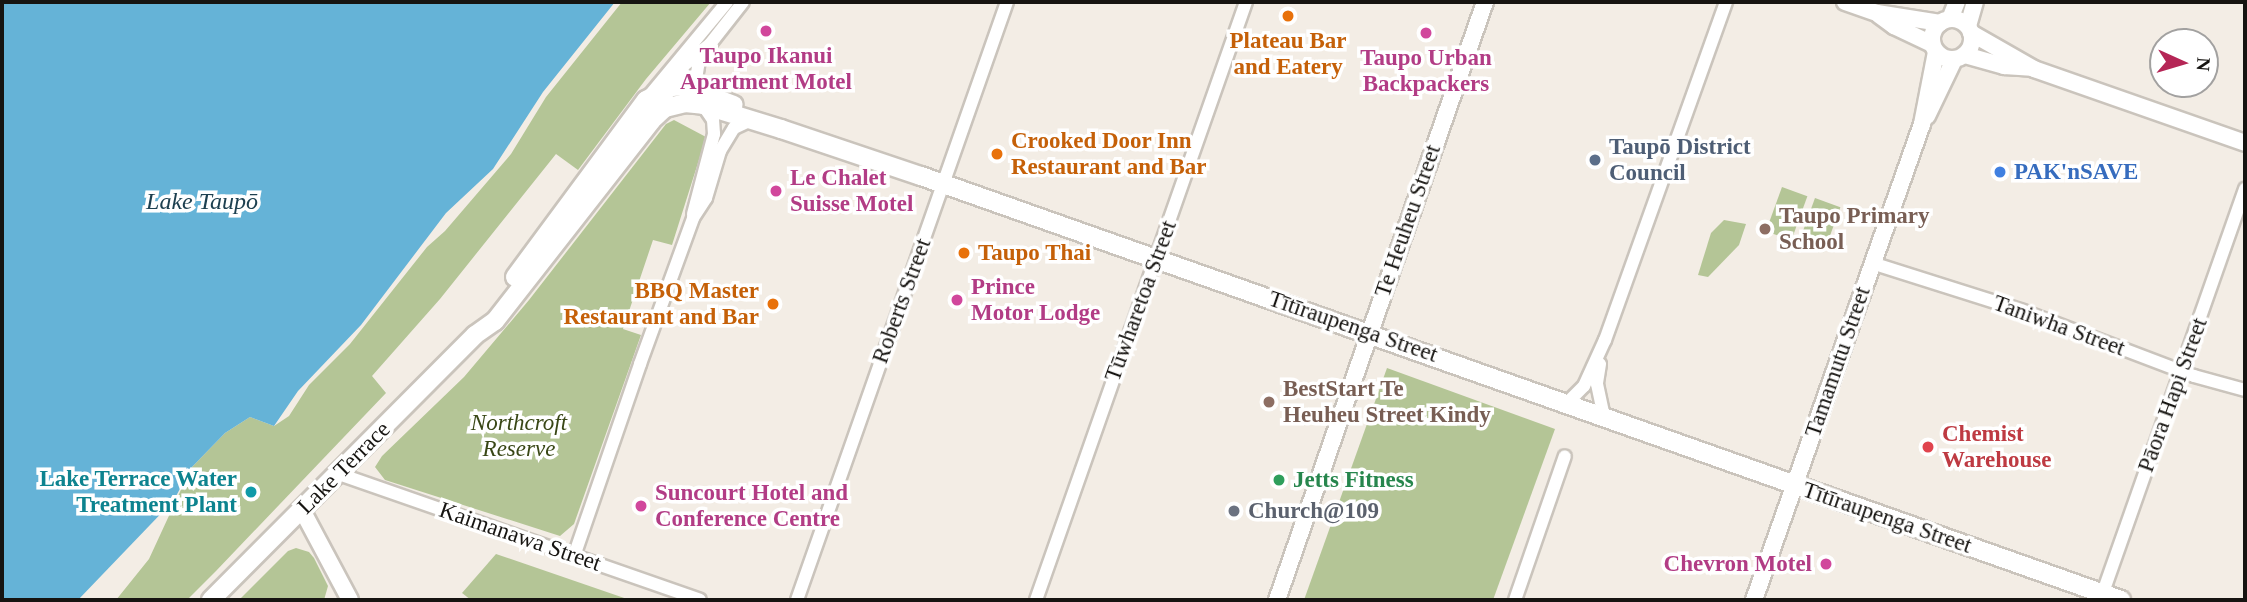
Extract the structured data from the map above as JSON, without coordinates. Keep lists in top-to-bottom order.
{
  "streets": {
    "main road": ["Tītīraupenga Street", "Lake Terrace"],
    "street": [
      "Te Heuheu Street",
      "Roberts Street",
      "Tūwharetoa Street",
      "Taniwha Street",
      "Tamamutu Street",
      "Pāora Hapi Street",
      "Kaimanawa Street"
    ]
  },
  "crossings": [
    ["Te Heuheu Street", "Tītīraupenga Street"],
    ["Roberts Street", "Tītīraupenga Street"],
    ["Tūwharetoa Street", "Tītīraupenga Street"],
    ["Taniwha Street", "Tamamutu Street"],
    ["Taniwha Street", "Pāora Hapi Street"],
    ["Tītīraupenga Street", "Tamamutu Street"],
    ["Tītīraupenga Street", "Pāora Hapi Street"],
    ["Tītīraupenga Street", "Lake Terrace"],
    ["Lake Terrace", "Kaimanawa Street"]
  ],
  "water": ["Lake Taupō"],
  "parks": ["Northcroft Reserve"],
  "places": [
    "Plateau Bar and Eatery",
    "Taupo Ikanui Apartment Motel",
    "Taupo Urban Backpackers",
    "Crooked Door Inn Restaurant and Bar",
    "Taupō District Council",
    "PAK'nSAVE",
    "Le Chalet Suisse Motel",
    "Taupo Primary School",
    "Taupo Thai",
    "Prince Motor Lodge",
    "BBQ Master Restaurant and Bar",
    "BestStart Te Heuheu Street Kindy",
    "Chemist Warehouse",
    "Jetts Fitness",
    "Lake Terrace Water Treatment Plant",
    "Suncourt Hotel and Conference Centre",
    "Church@109",
    "Chevron Motel"
  ],
  "north": "right"
}
